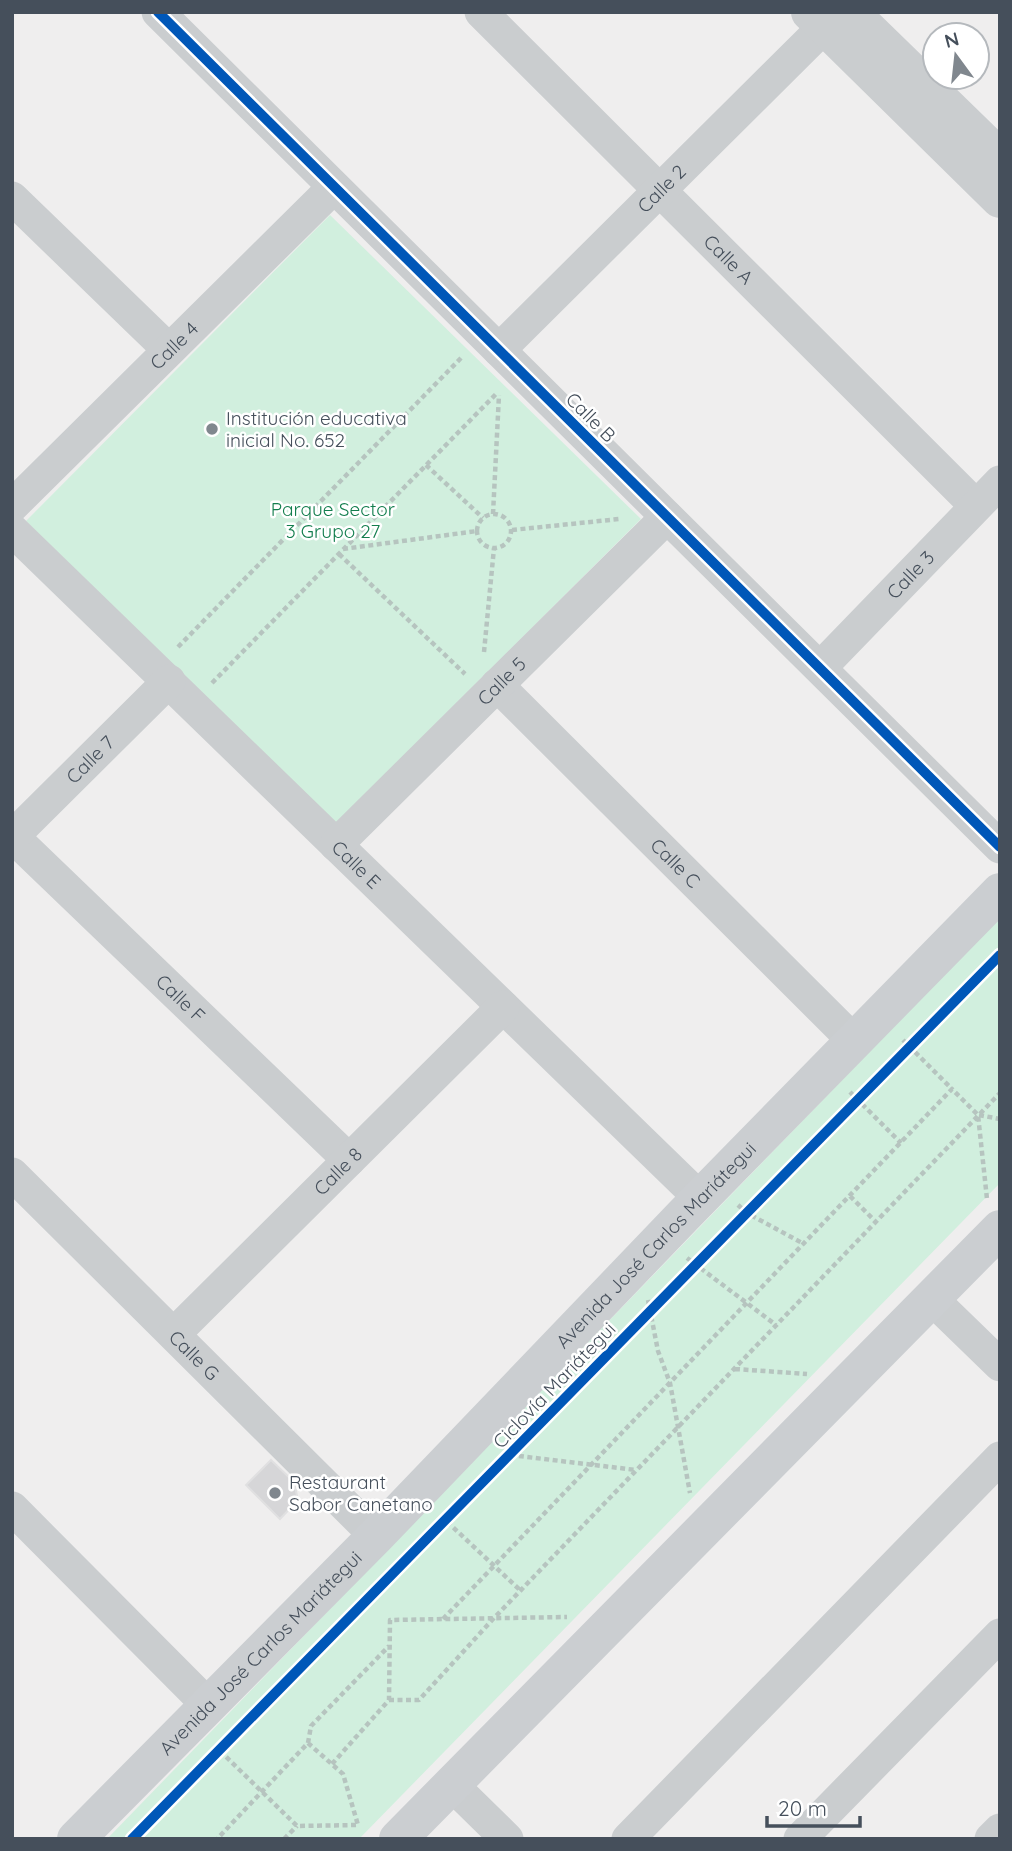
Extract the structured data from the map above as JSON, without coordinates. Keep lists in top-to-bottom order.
{
  "streets": {
    "main road": ["Avenida José Carlos Mariátegui"],
    "street": [
      "Calle 2",
      "Calle A",
      "Calle 4",
      "Calle B",
      "Calle 3",
      "Calle 5",
      "Calle 7",
      "Calle C",
      "Calle E",
      "Calle F",
      "Calle 8",
      "Calle G"
    ],
    "cycle path": ["Ciclovía Mariátegui"]
  },
  "crossings": [
    ["Calle 2", "Calle A"],
    ["Calle 2", "Calle B"],
    ["Calle A", "Calle 3"],
    ["Calle 4", "Calle B"],
    ["Calle B", "Calle 3"],
    ["Calle B", "Calle 5"],
    ["Calle 5", "Calle C"],
    ["Calle 5", "Calle E"],
    ["Calle 7", "Calle E"],
    ["Calle 7", "Calle F"],
    ["Calle C", "Avenida José Carlos Mariátegui"],
    ["Calle E", "Calle 8"],
    ["Calle E", "Avenida José Carlos Mariátegui"],
    ["Calle F", "Calle 8"],
    ["Calle 8", "Calle G"],
    ["Avenida José Carlos Mariátegui", "Calle G"]
  ],
  "parks": ["Parque Sector 3 Grupo 27"],
  "places": ["Institución educativa inicial No. 652", "Restaurant Sabor Canetano"],
  "scale_bar": "20 m",
  "north": "top"
}
